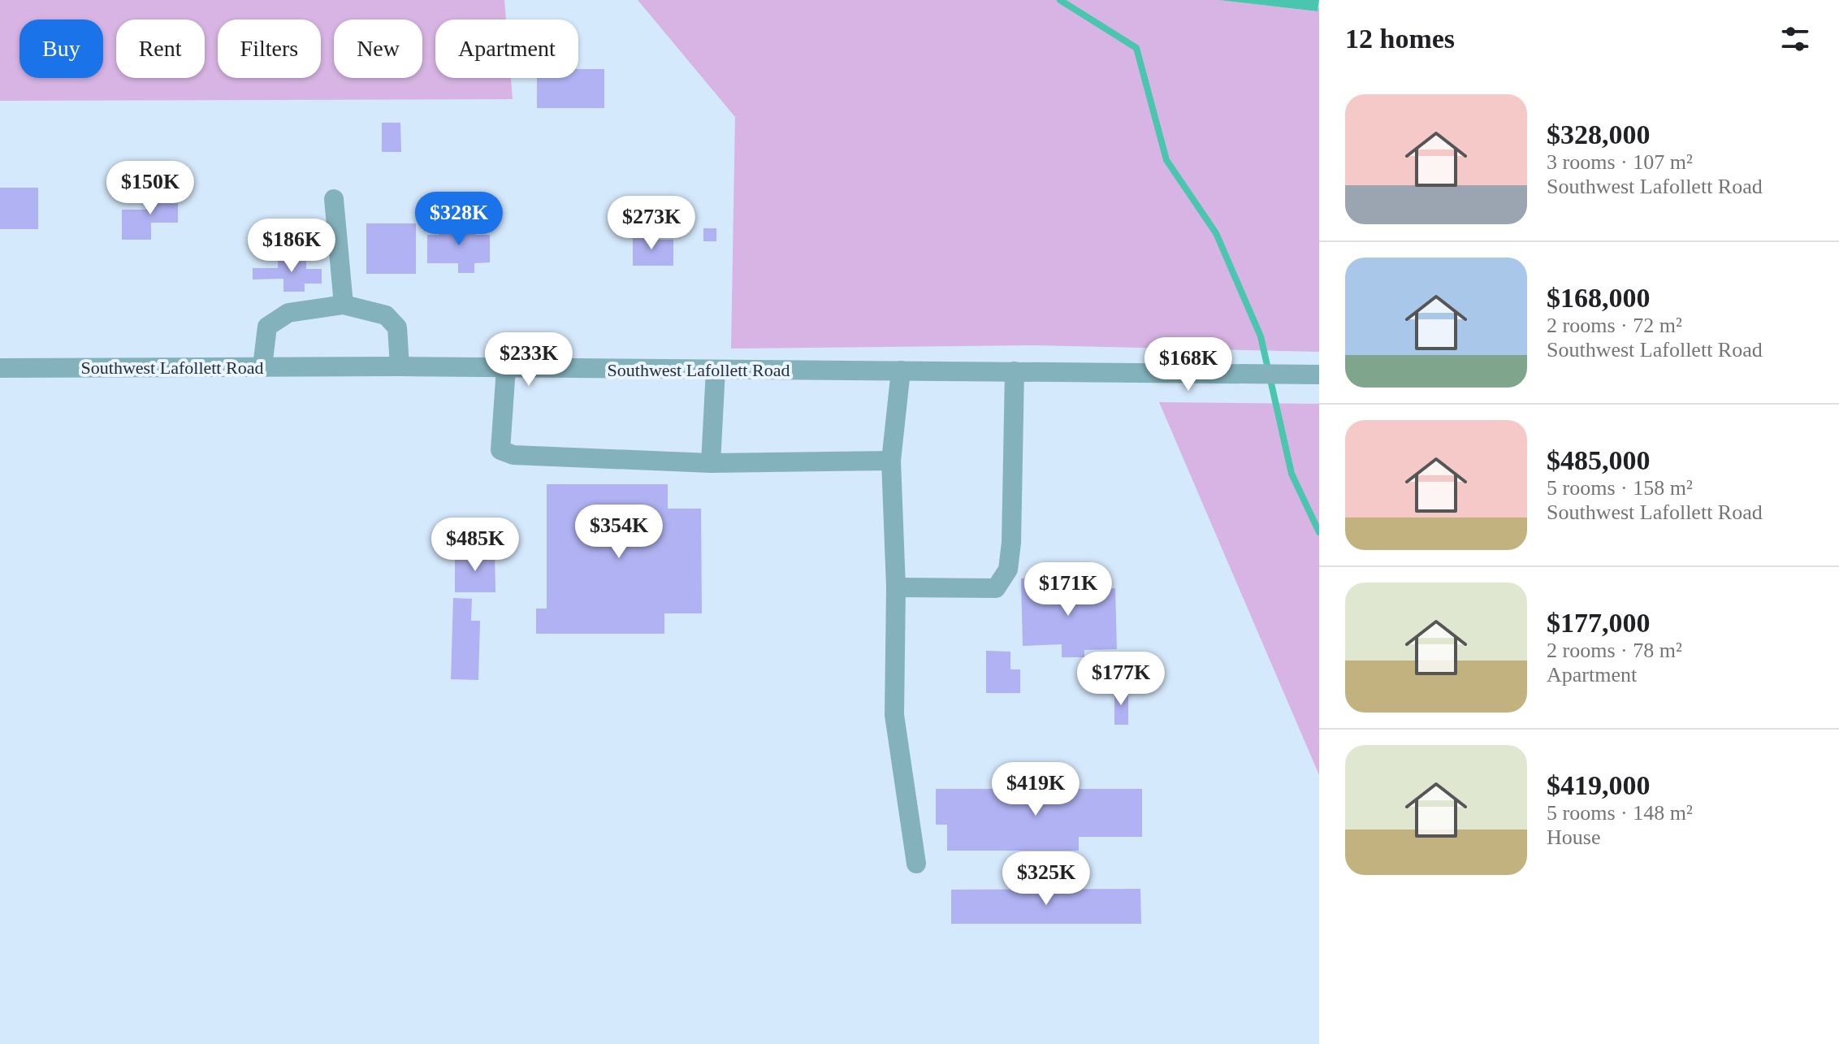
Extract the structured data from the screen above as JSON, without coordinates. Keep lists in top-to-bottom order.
{
  "streets": {
    "street": ["Southwest Lafollett Road"]
  },
  "page": {
    "heading": "12 homes",
    "chip": [
      "Buy",
      "Rent",
      "Filters",
      "New",
      "Apartment"
    ],
    "list": [
      {
        "name": "$328,000",
        "note": "3 rooms · 107 m² · Southwest Lafollett Road"
      },
      {
        "name": "$168,000",
        "note": "2 rooms · 72 m² · Southwest Lafollett Road"
      },
      {
        "name": "$485,000",
        "note": "5 rooms · 158 m² · Southwest Lafollett Road"
      },
      {
        "name": "$177,000",
        "note": "2 rooms · 78 m² · Apartment"
      },
      {
        "name": "$419,000",
        "note": "5 rooms · 148 m² · House"
      }
    ],
    "price": [
      "$150K",
      "$328K",
      "$273K",
      "$186K",
      "$233K",
      "$168K",
      "$354K",
      "$485K",
      "$171K",
      "$177K",
      "$419K",
      "$325K"
    ]
  }
}
